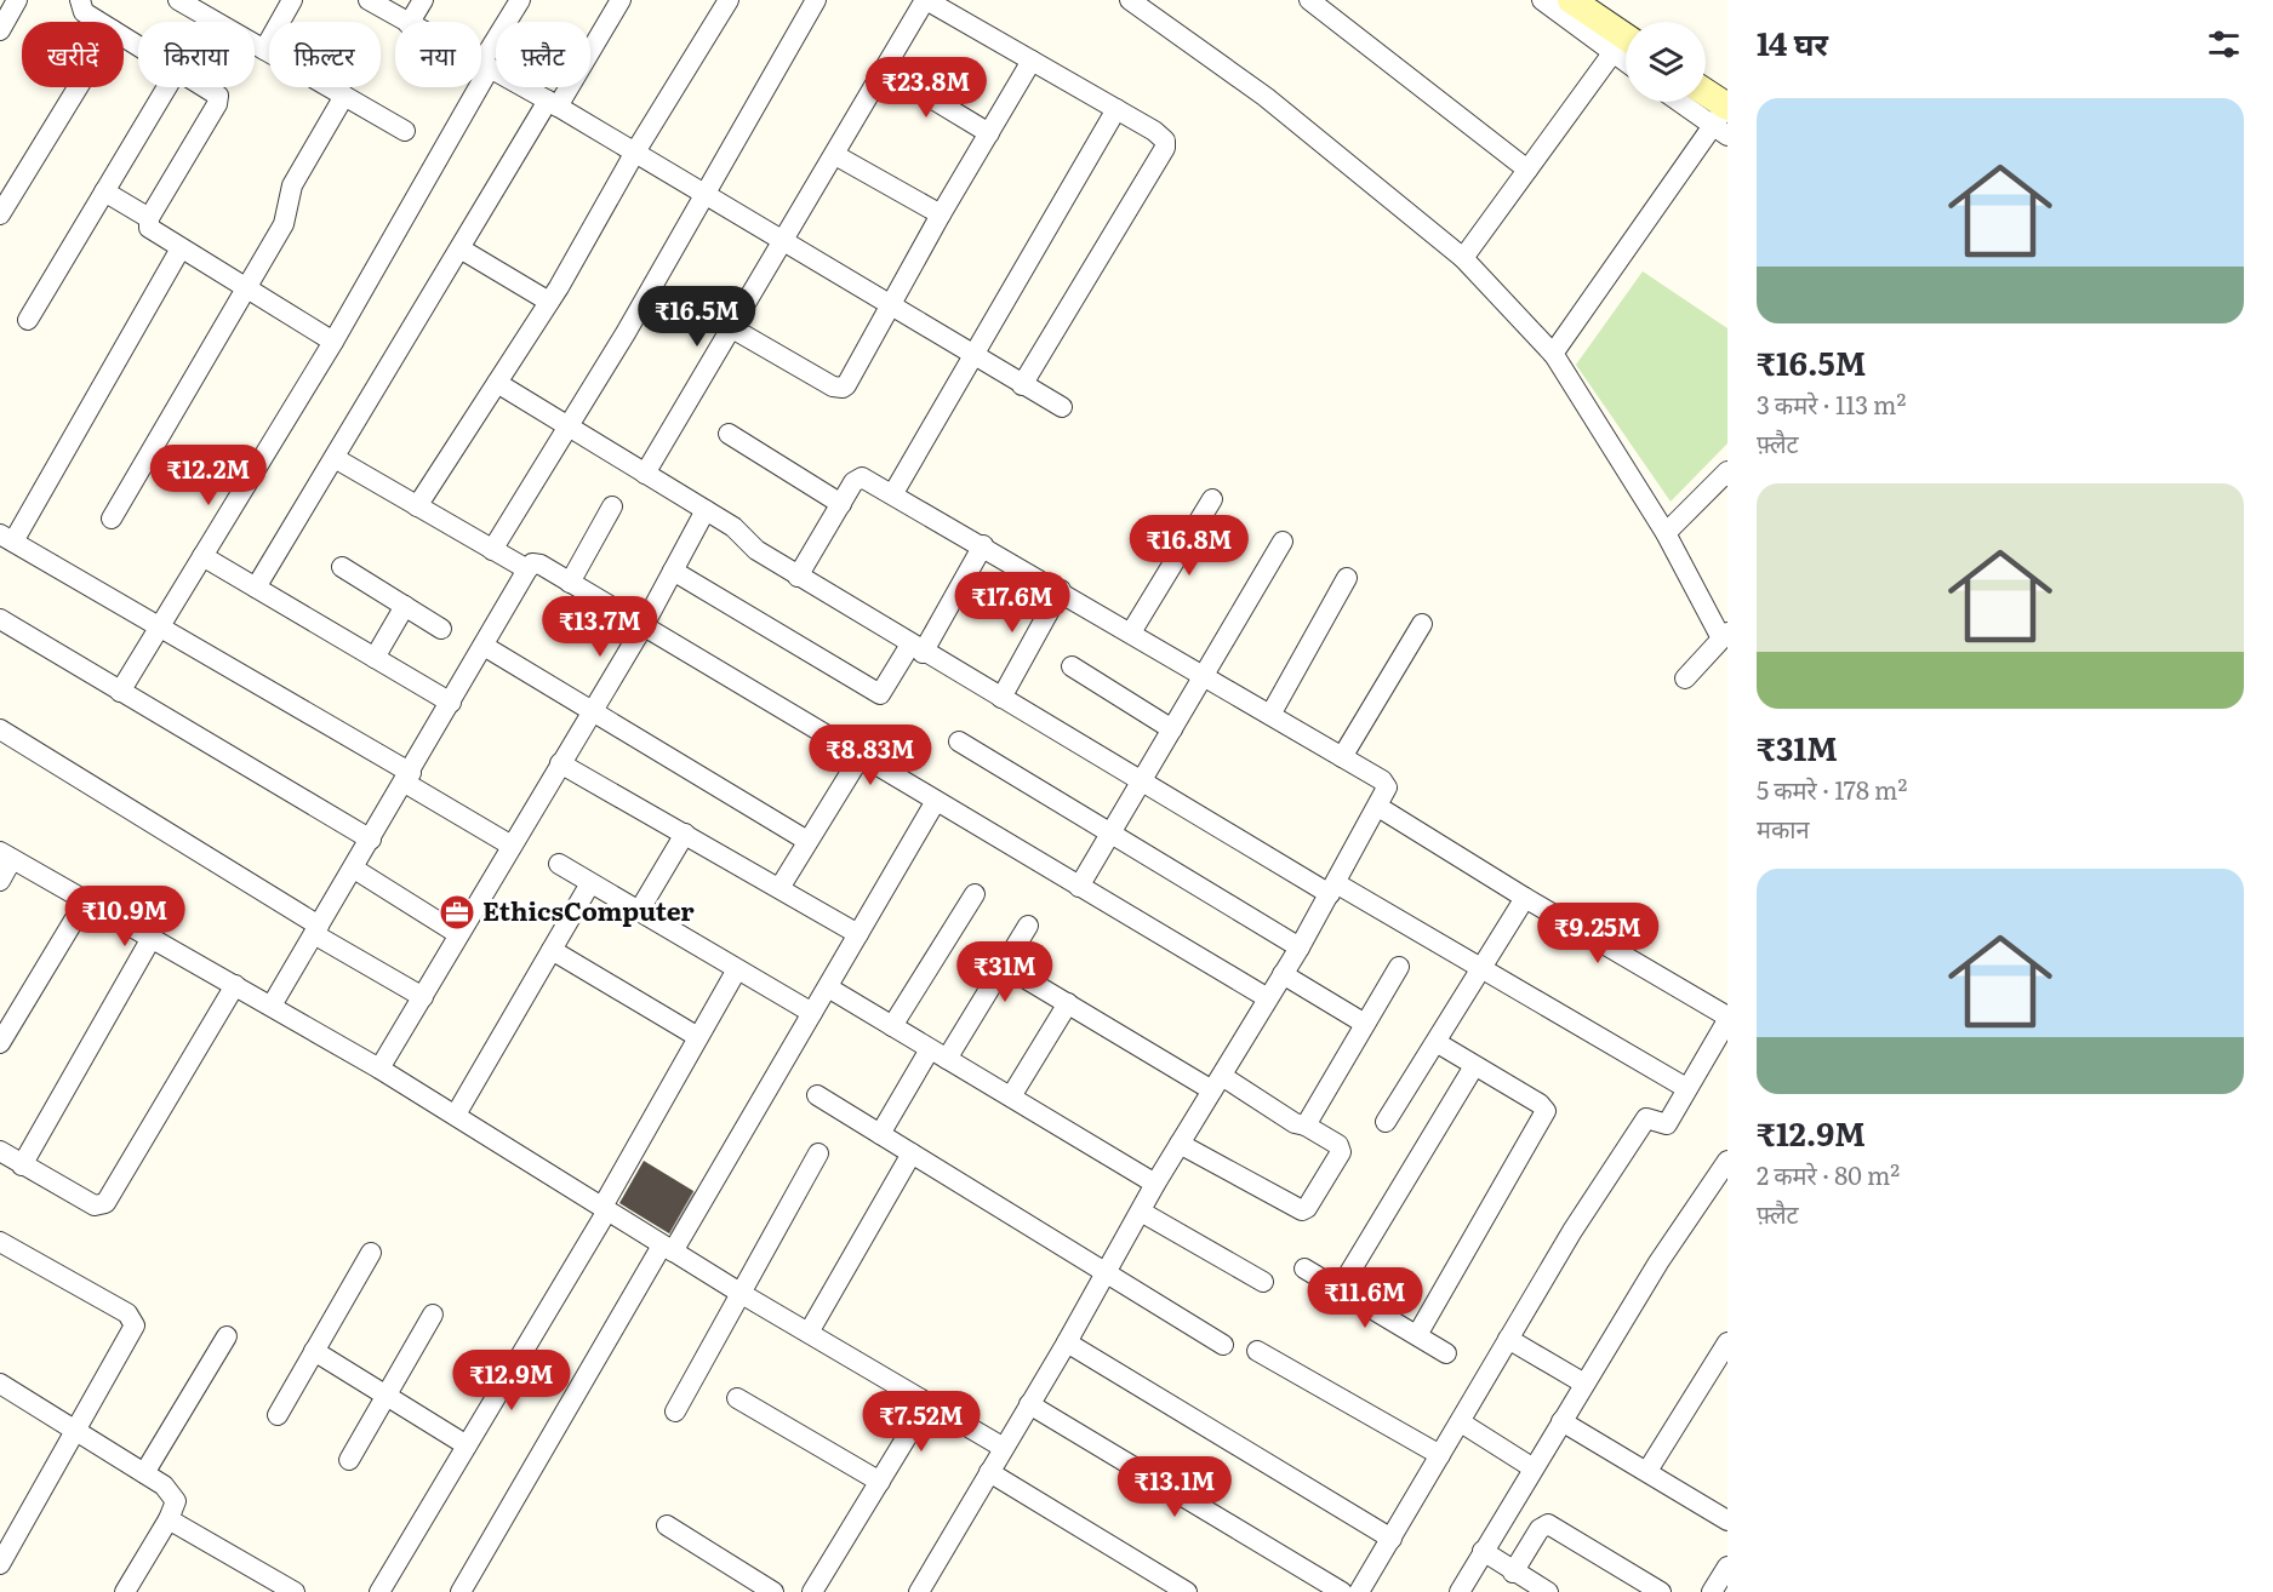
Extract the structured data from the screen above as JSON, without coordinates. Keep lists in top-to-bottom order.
{
  "places": {
    "office": ["EthicsComputer"]
  },
  "page": {
    "heading": "14 घर",
    "chip": [
      "खरीदें",
      "किराया",
      "फ़िल्टर",
      "नया",
      "फ़्लैट"
    ],
    "price": [
      "₹23.8M",
      "₹16.5M",
      "₹12.2M",
      "₹16.8M",
      "₹17.6M",
      "₹13.7M",
      "₹8.83M",
      "₹10.9M",
      "₹9.25M",
      "₹31M",
      "₹11.6M",
      "₹12.9M",
      "₹7.52M",
      "₹13.1M"
    ],
    "list": [
      {
        "name": "₹16.5M",
        "note": "3 कमरे · 113 m² · फ़्लैट"
      },
      {
        "name": "₹31M",
        "note": "5 कमरे · 178 m² · मकान"
      },
      {
        "name": "₹12.9M",
        "note": "2 कमरे · 80 m² · फ़्लैट"
      }
    ]
  }
}
